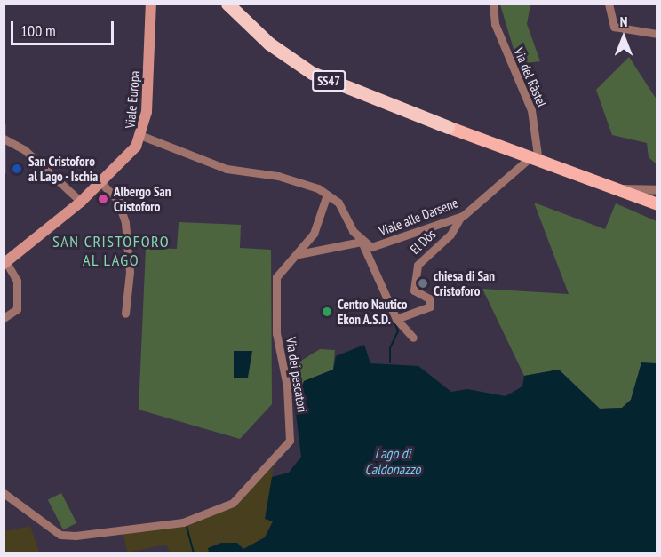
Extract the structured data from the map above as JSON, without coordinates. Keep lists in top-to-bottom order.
{
  "streets": {
    "highway": ["SS47"],
    "main road": ["Viale Europa"],
    "street": [
      "Via del Ràstel",
      "Viale alle Darsene",
      "El Dòs",
      "Via dei pescatori"
    ]
  },
  "crossings": [
    ["Via del Ràstel", "SS47"],
    ["Via del Ràstel", "Viale alle Darsene"],
    ["SS47", "Viale alle Darsene"],
    ["Viale alle Darsene", "El Dòs"],
    ["Viale alle Darsene", "Via dei pescatori"]
  ],
  "districts": ["SAN CRISTOFORO AL LAGO"],
  "water": ["Lago di Caldonazzo"],
  "places": [
    "San Cristoforo al Lago - Ischia",
    "Albergo San Cristoforo",
    "chiesa di San Cristoforo",
    "Centro Nautico Ekon A.S.D."
  ],
  "scale_bar": "100 m",
  "north": "top"
}
